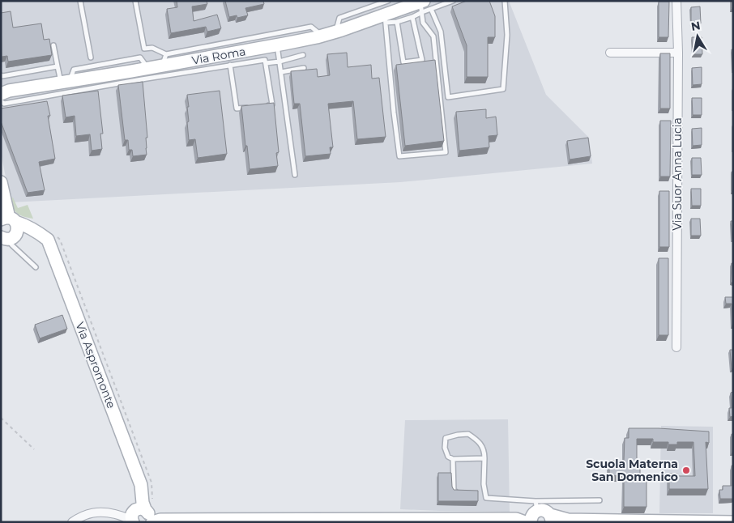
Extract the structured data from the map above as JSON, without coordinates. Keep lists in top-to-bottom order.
{
  "streets": {
    "main road": ["Via Roma", "Via Aspromonte"],
    "street": ["Via Suor Anna Lucia"]
  },
  "places": ["Scuola Materna San Domenico"],
  "north": "top"
}
